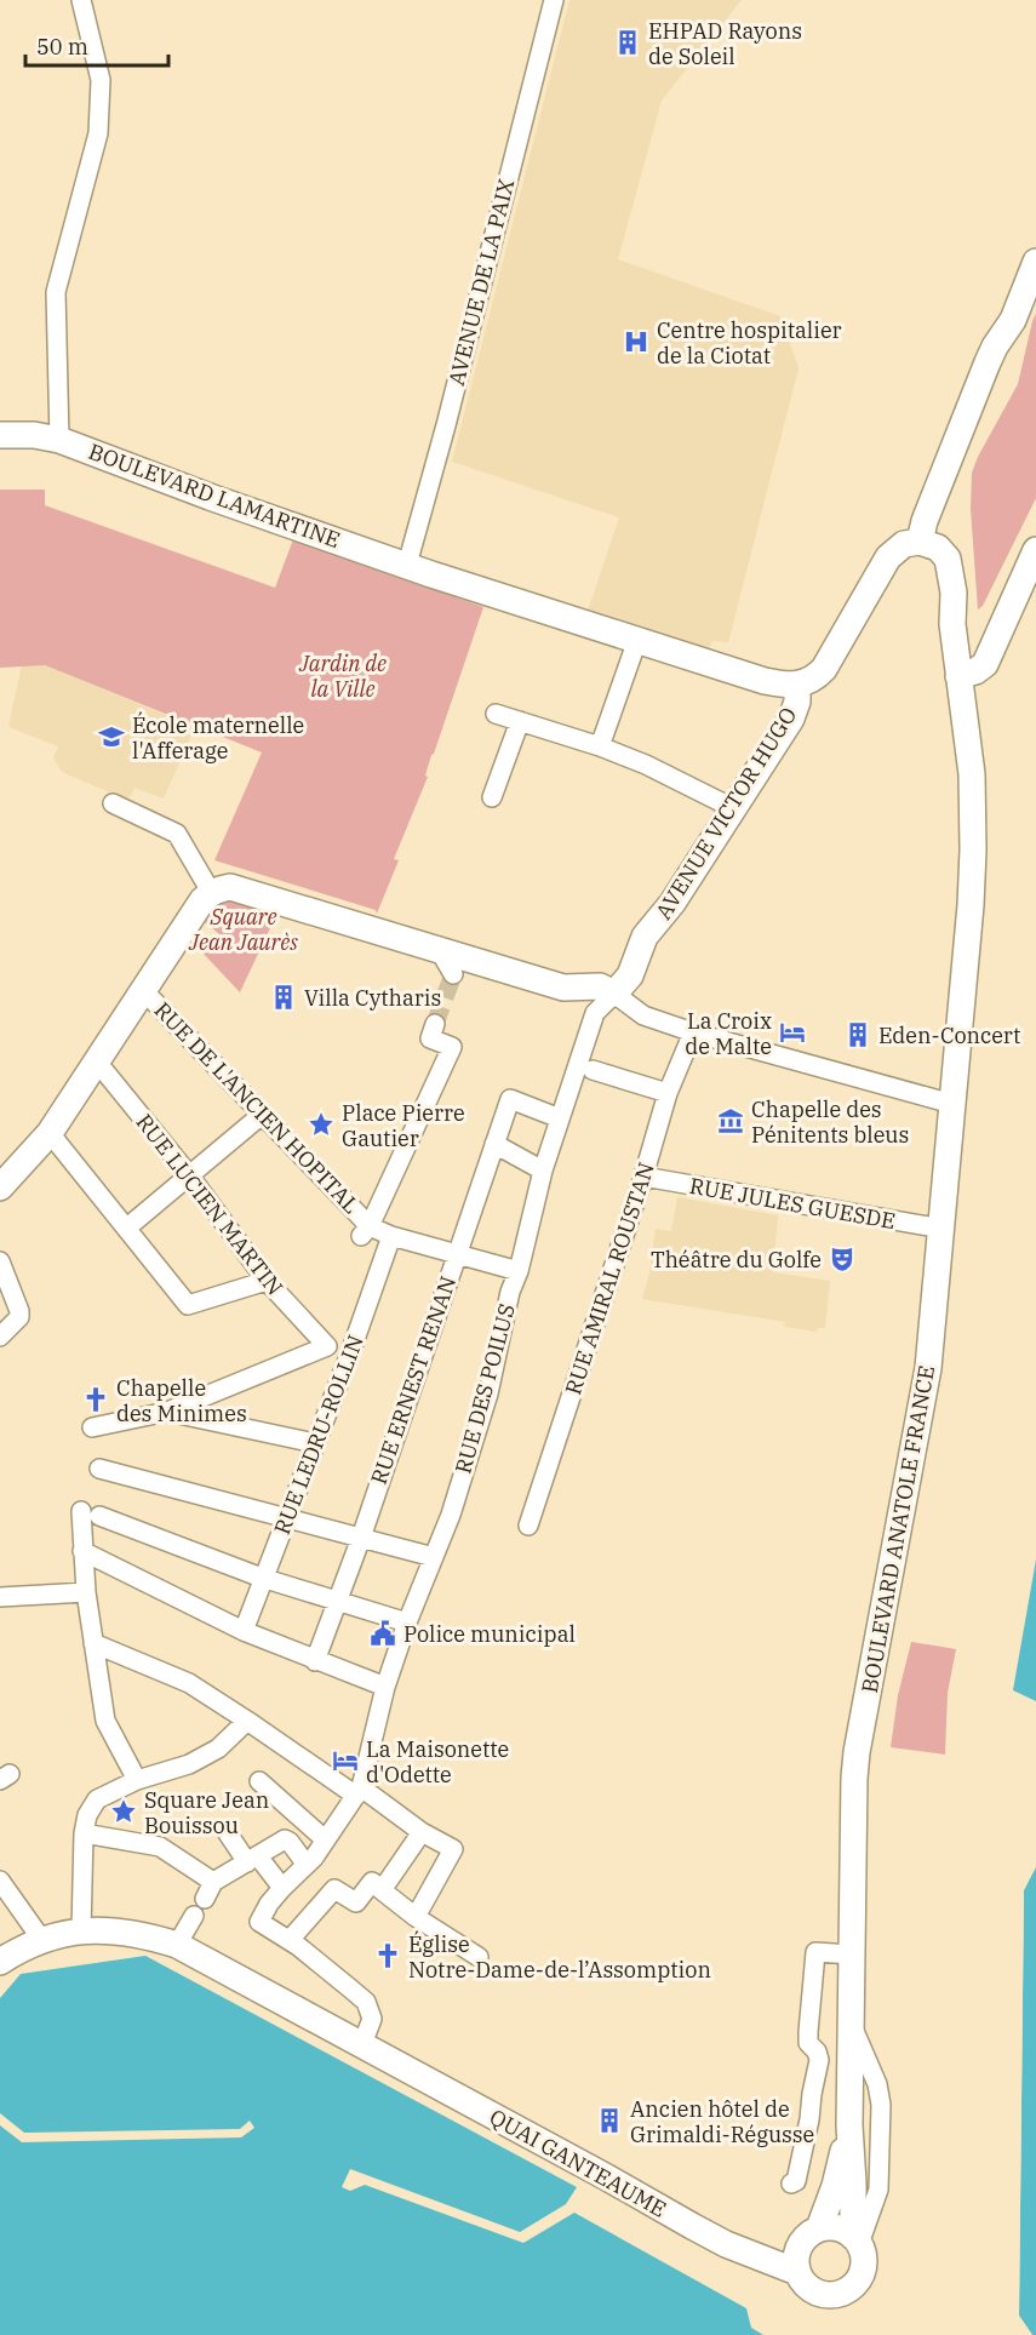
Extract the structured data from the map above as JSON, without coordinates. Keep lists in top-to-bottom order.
{
  "streets": {
    "street": [
      "AVENUE DE LA PAIX",
      "BOULEVARD LAMARTINE",
      "AVENUE VICTOR HUGO",
      "RUE DE L'ANCIEN HOPITAL",
      "RUE JULES GUESDE",
      "RUE LUCIEN MARTIN",
      "RUE AMIRAL ROUSTAN",
      "RUE ERNEST RENAN",
      "RUE DES POILUS",
      "RUE LEDRU-ROLLIN",
      "BOULEVARD ANATOLE FRANCE",
      "QUAI GANTEAUME"
    ]
  },
  "crossings": [
    ["AVENUE DE LA PAIX", "BOULEVARD LAMARTINE"],
    ["BOULEVARD LAMARTINE", "AVENUE VICTOR HUGO"],
    ["AVENUE VICTOR HUGO", "RUE DES POILUS"],
    ["AVENUE VICTOR HUGO", "BOULEVARD ANATOLE FRANCE"],
    ["RUE JULES GUESDE", "RUE AMIRAL ROUSTAN"],
    ["RUE JULES GUESDE", "BOULEVARD ANATOLE FRANCE"],
    ["RUE ERNEST RENAN", "RUE DES POILUS"],
    ["BOULEVARD ANATOLE FRANCE", "QUAI GANTEAUME"]
  ],
  "parks": ["Jardin de la Ville", "Square Jean Jaurès"],
  "places": {
    "building": [
      "EHPAD Rayons de Soleil",
      "Villa Cytharis",
      "Eden-Concert",
      "Ancien hôtel de Grimaldi-Régusse"
    ],
    "hospital": ["Centre hospitalier de la Ciotat"],
    "school or university": ["École maternelle l'Afferage"],
    "hotel": ["La Croix de Malte", "La Maisonette d'Odette"],
    "museum": ["Chapelle des Pénitents bleus"],
    "place": ["Place Pierre Gautier", "Square Jean Bouissou"],
    "theatre": ["Théâtre du Golfe"],
    "church": ["Chapelle des Minimes", "Église Notre-Dame-de-l’Assomption"],
    "public building": ["Police municipal"]
  },
  "scale_bar": "50 m"
}
